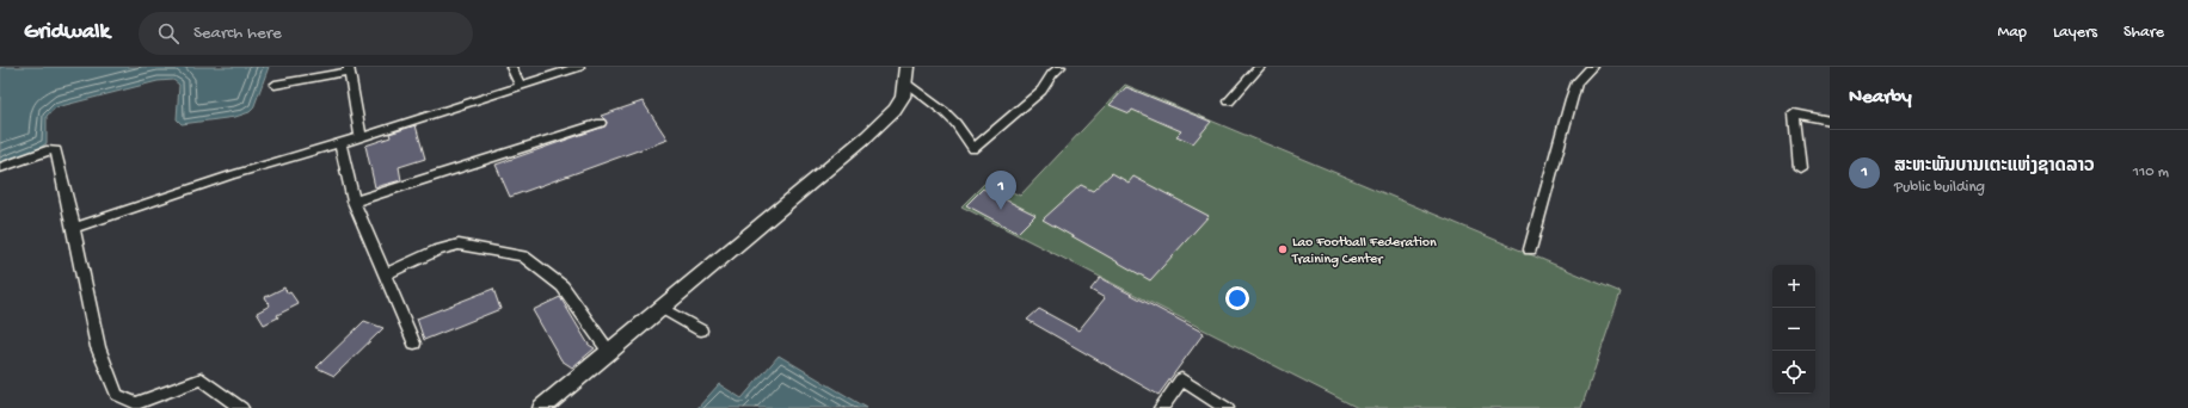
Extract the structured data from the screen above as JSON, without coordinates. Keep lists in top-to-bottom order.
{
  "places": ["Lao Football Federation Training Center"],
  "page": {
    "header": "Gridwalk",
    "search": "Search here",
    "nav": ["Map", "Layers", "Share"],
    "heading": "Nearby",
    "list": [
      {
        "mark": "1",
        "name": "ສະຫະພັນບານເຕະແຫ່ງຊາດລາວ",
        "note": "Public building",
        "value": "110 m"
      }
    ],
    "pins": "1",
    "map_buttons": ["+", "−"]
  }
}
